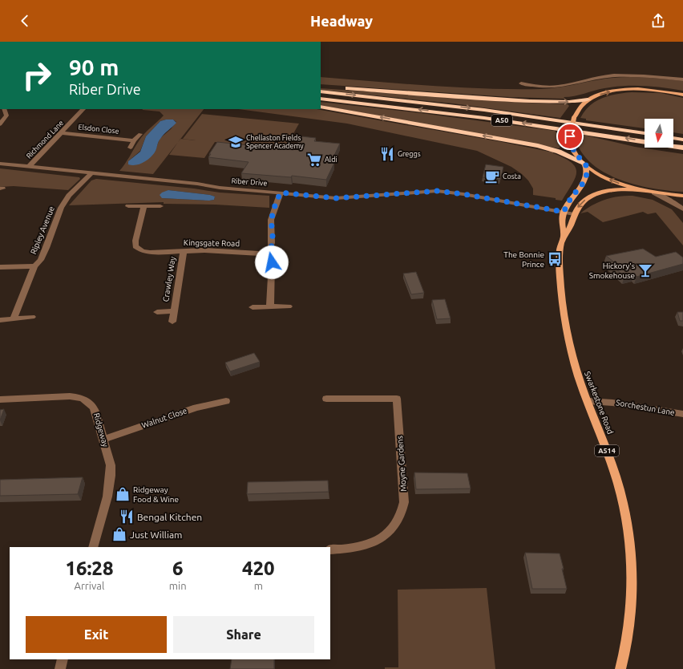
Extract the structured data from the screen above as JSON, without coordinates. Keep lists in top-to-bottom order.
{
  "streets": {
    "highway": ["A50"],
    "main road": ["Swarkestone Road", "A514"],
    "street": [
      "Elsdon Close",
      "Richmond Lane",
      "Riber Drive",
      "Ripley Avenue",
      "Kingsgate Road",
      "Crawley Way",
      "Sorchestun Lane",
      "Walnut Close",
      "Ridgeway",
      "Moyne Gardens"
    ]
  },
  "crossings": [
    ["Elsdon Close", "Richmond Lane"],
    ["Richmond Lane", "Riber Drive"],
    ["Riber Drive", "Ripley Avenue"],
    ["Riber Drive", "Swarkestone Road"],
    ["Kingsgate Road", "Crawley Way"],
    ["Swarkestone Road", "Sorchestun Lane"],
    ["Walnut Close", "Ridgeway"]
  ],
  "places": {
    "school or university": ["Chellaston Fields Spencer Academy"],
    "restaurant": ["Greggs", "Bengal Kitchen"],
    "supermarket": ["Aldi"],
    "cafe": ["Costa"],
    "bus stop": ["The Bonnie Prince"],
    "bar": ["Hickory's Smokehouse"],
    "shop": ["Ridgeway Food & Wine", "Just William"]
  },
  "north": "bottom",
  "page": {
    "header": "Headway",
    "turn": ["90 m", "Riber Drive"],
    "eta": [
      "16:28",
      "Arrival",
      "6",
      "min",
      "420",
      "m"
    ],
    "buttons": ["Exit", "Share"]
  }
}
